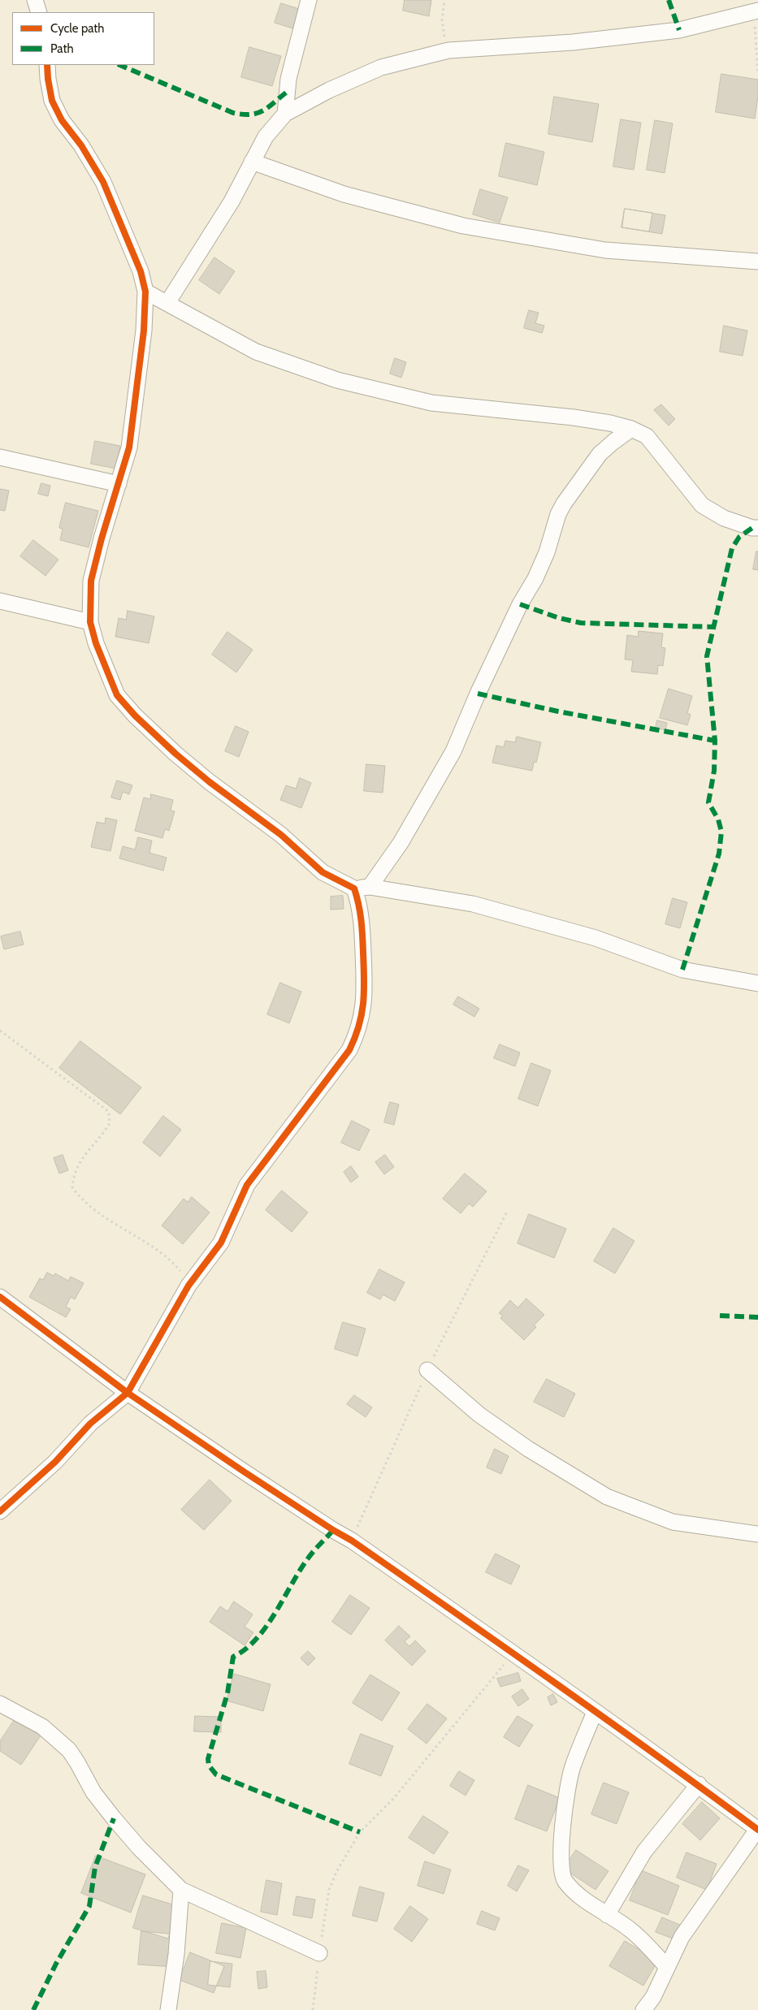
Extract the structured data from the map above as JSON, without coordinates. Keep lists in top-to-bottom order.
{
  "legend": ["Cycle path", "Path"]
}
